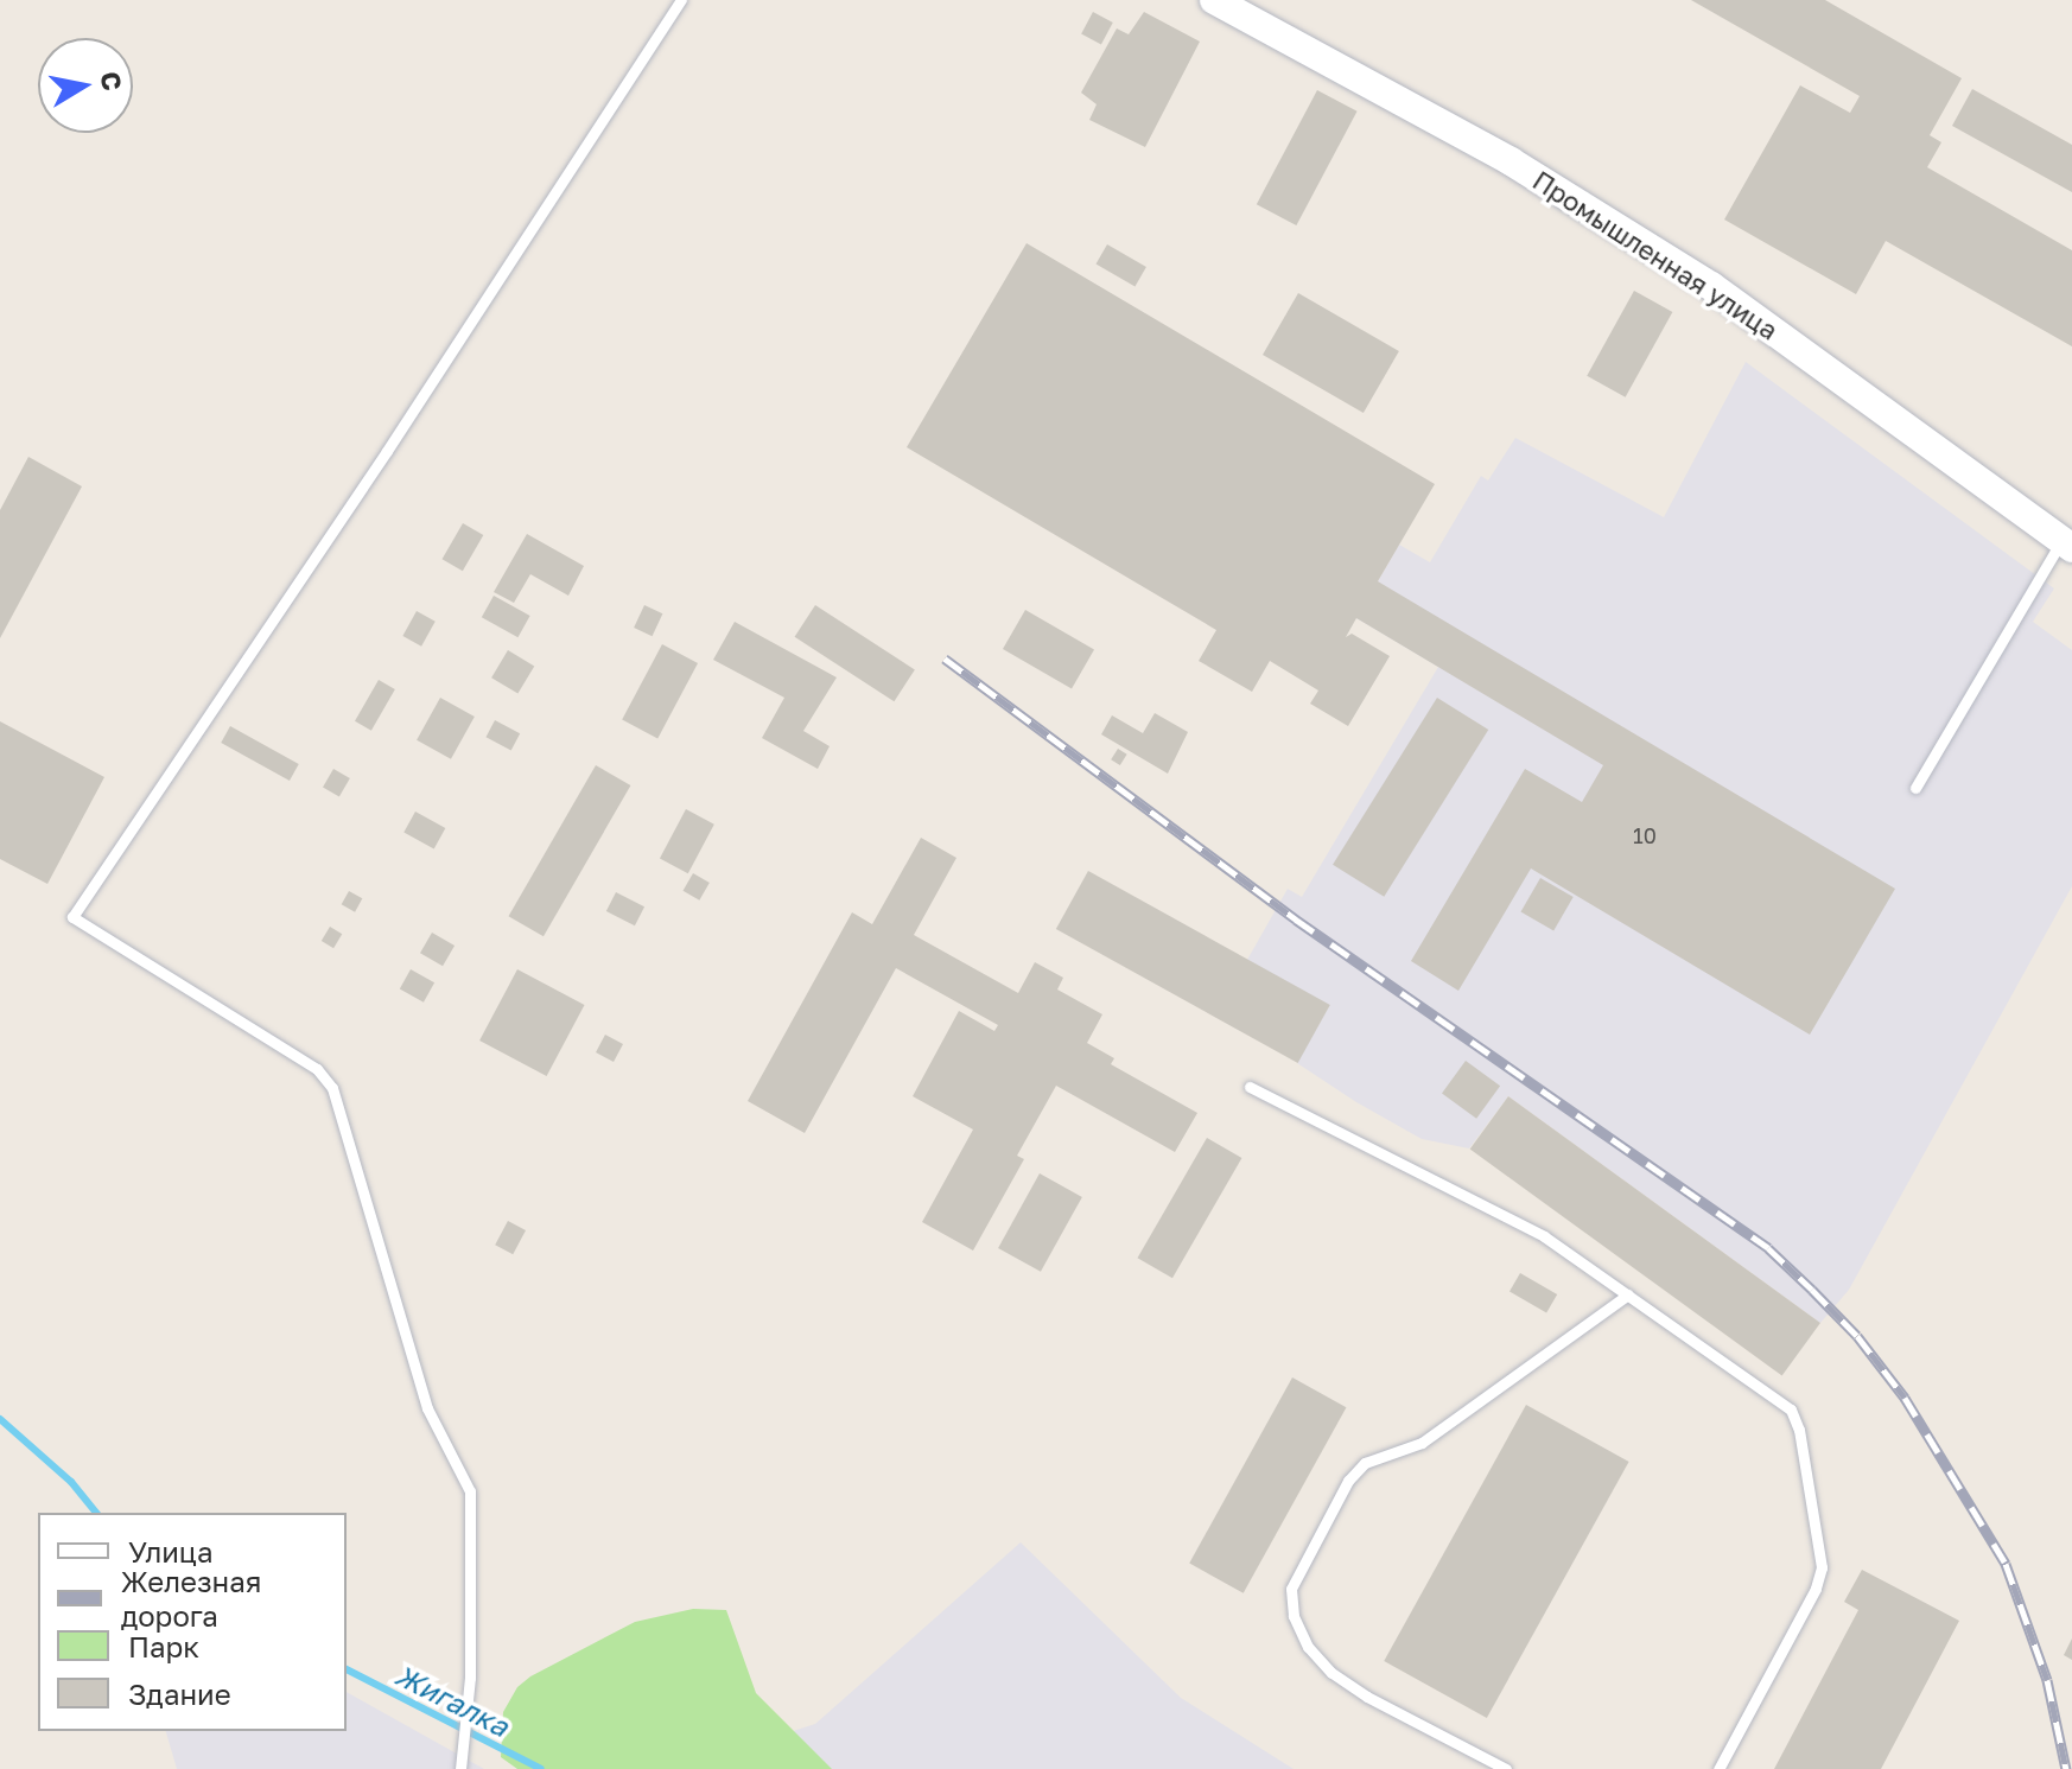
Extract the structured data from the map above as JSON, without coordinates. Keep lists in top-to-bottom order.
{
  "streets": {
    "street": ["Промышленная улица"]
  },
  "water": ["Жигалка"],
  "house_numbers": ["10"],
  "legend": [
    "Улица",
    "Железная дорога",
    "Парк",
    "Здание"
  ],
  "north": "right"
}
